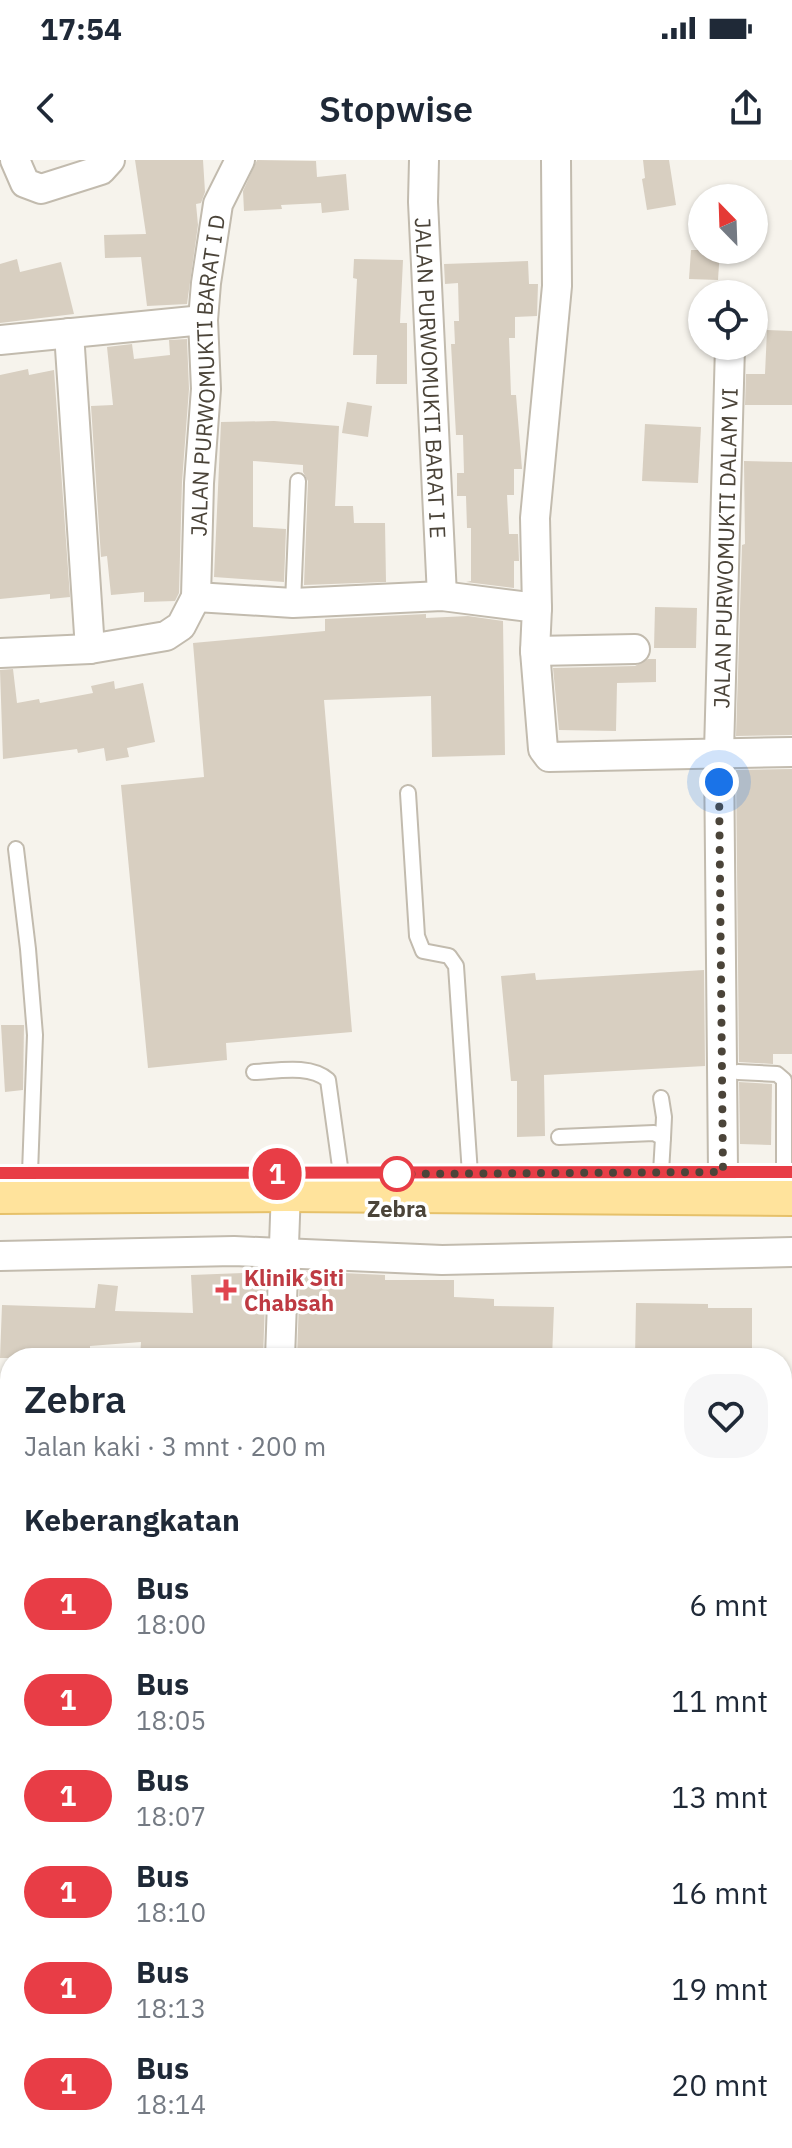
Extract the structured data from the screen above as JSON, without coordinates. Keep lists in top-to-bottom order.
{
  "streets": {
    "street": ["JALAN PURWOMUKTI BARAT I D", "JALAN PURWOMUKTI BARAT I E", "JALAN PURWOMUKTI DALAM VI"]
  },
  "places": {
    "other": ["Zebra"],
    "health": ["Klinik Siti Chabsah"]
  },
  "lines": ["bus line 1"],
  "north": "top left",
  "page": {
    "status": "17:54",
    "header": "Stopwise",
    "on_map": "1",
    "heading": [
      ["Zebra", "Jalan kaki · 3 mnt · 200 m"],
      "Keberangkatan"
    ],
    "list": [
      {
        "mark": "1",
        "name": "Bus",
        "note": "18:00",
        "value": "6 mnt"
      },
      {
        "mark": "1",
        "name": "Bus",
        "note": "18:05",
        "value": "11 mnt"
      },
      {
        "mark": "1",
        "name": "Bus",
        "note": "18:07",
        "value": "13 mnt"
      },
      {
        "mark": "1",
        "name": "Bus",
        "note": "18:10",
        "value": "16 mnt"
      },
      {
        "mark": "1",
        "name": "Bus",
        "note": "18:13",
        "value": "19 mnt"
      },
      {
        "mark": "1",
        "name": "Bus",
        "note": "18:14",
        "value": "20 mnt"
      }
    ]
  }
}
